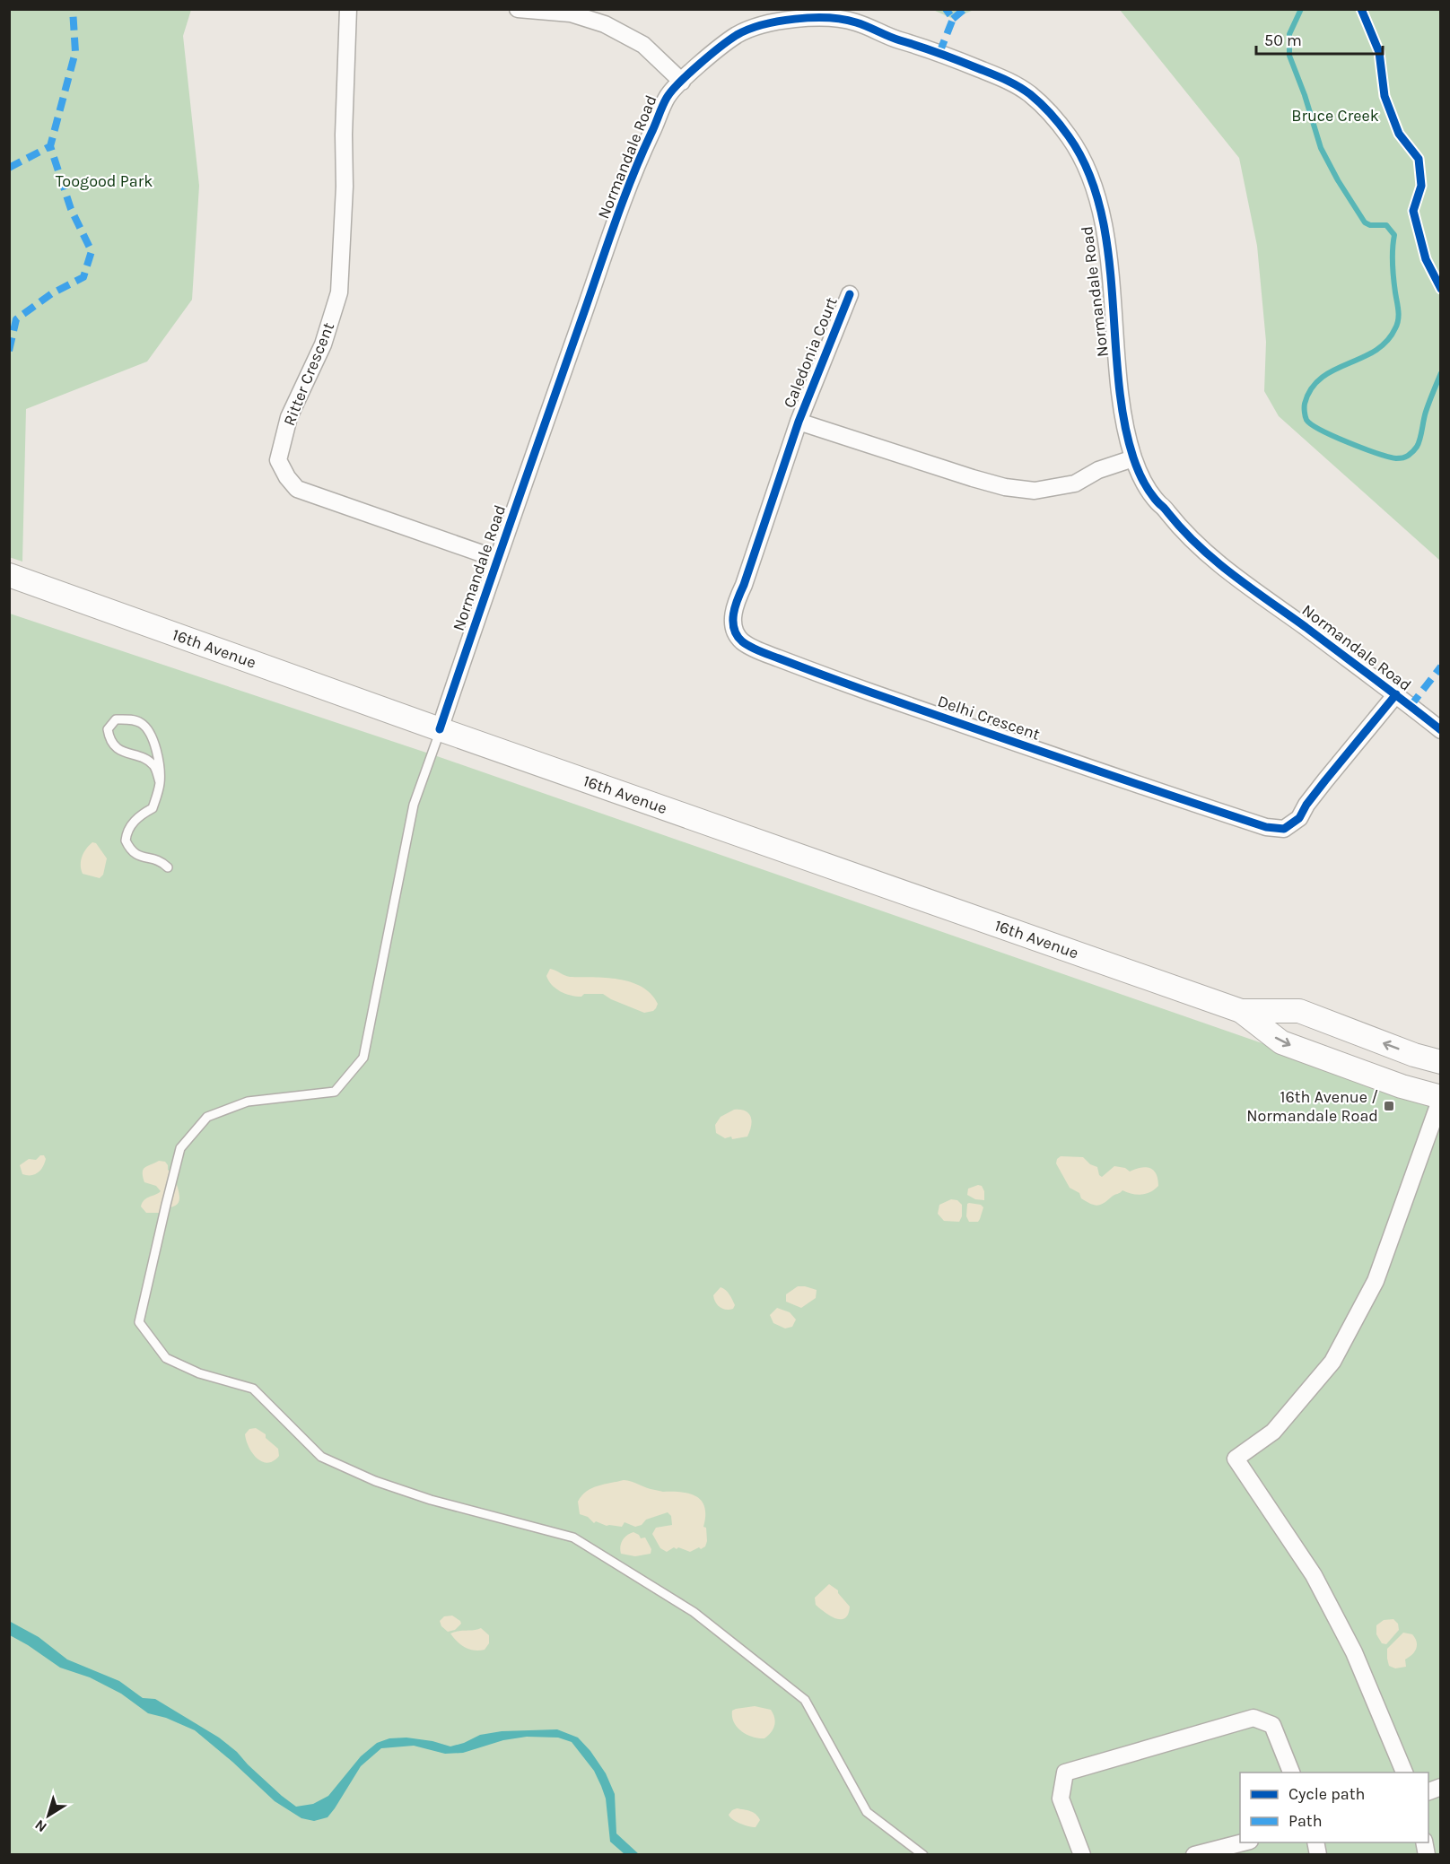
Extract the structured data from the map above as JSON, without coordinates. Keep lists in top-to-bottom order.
{
  "streets": {
    "main road": ["16th Avenue"],
    "street": [
      "Normandale Road",
      "Caledonia Court",
      "Ritter Crescent",
      "Delhi Crescent"
    ]
  },
  "crossings": [
    ["Normandale Road", "Ritter Crescent"],
    ["Normandale Road", "16th Avenue"],
    ["Normandale Road", "Delhi Crescent"],
    ["Caledonia Court", "Delhi Crescent"]
  ],
  "parks": ["Bruce Creek", "Toogood Park"],
  "places": {
    "transit": ["16th Avenue / Normandale Road"]
  },
  "legend": ["Cycle path", "Path"],
  "scale_bar": "50 m",
  "north": "bottom left"
}
